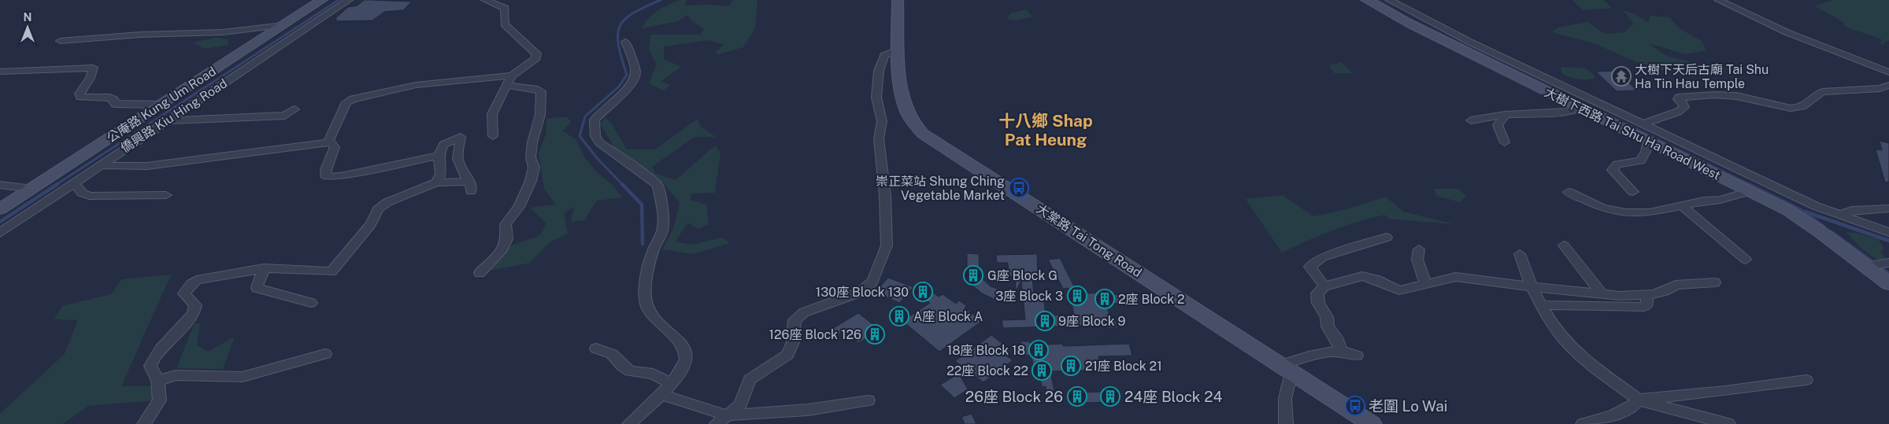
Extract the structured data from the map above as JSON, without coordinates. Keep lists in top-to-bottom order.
{
  "streets": {
    "street": [
      "公庵路 Kung Um Road",
      "僑興路 Kiu Hing Road",
      "大樹下西路 Tai Shu Ha Road West",
      "大棠路 Tai Tong Road"
    ]
  },
  "districts": ["十八鄉 Shap Pat Heung"],
  "places": {
    "temple": ["大樹下天后古廟 Tai Shu Ha Tin Hau Temple"],
    "bus stop": ["崇正菜站 Shung Ching Vegetable Market", "老圍 Lo Wai"],
    "building": [
      "G座 Block G",
      "130座 Block 130",
      "3座 Block 3",
      "2座 Block 2",
      "A座 Block A",
      "9座 Block 9",
      "126座 Block 126",
      "18座 Block 18",
      "21座 Block 21",
      "22座 Block 22",
      "26座 Block 26",
      "24座 Block 24"
    ]
  },
  "north": "top"
}
